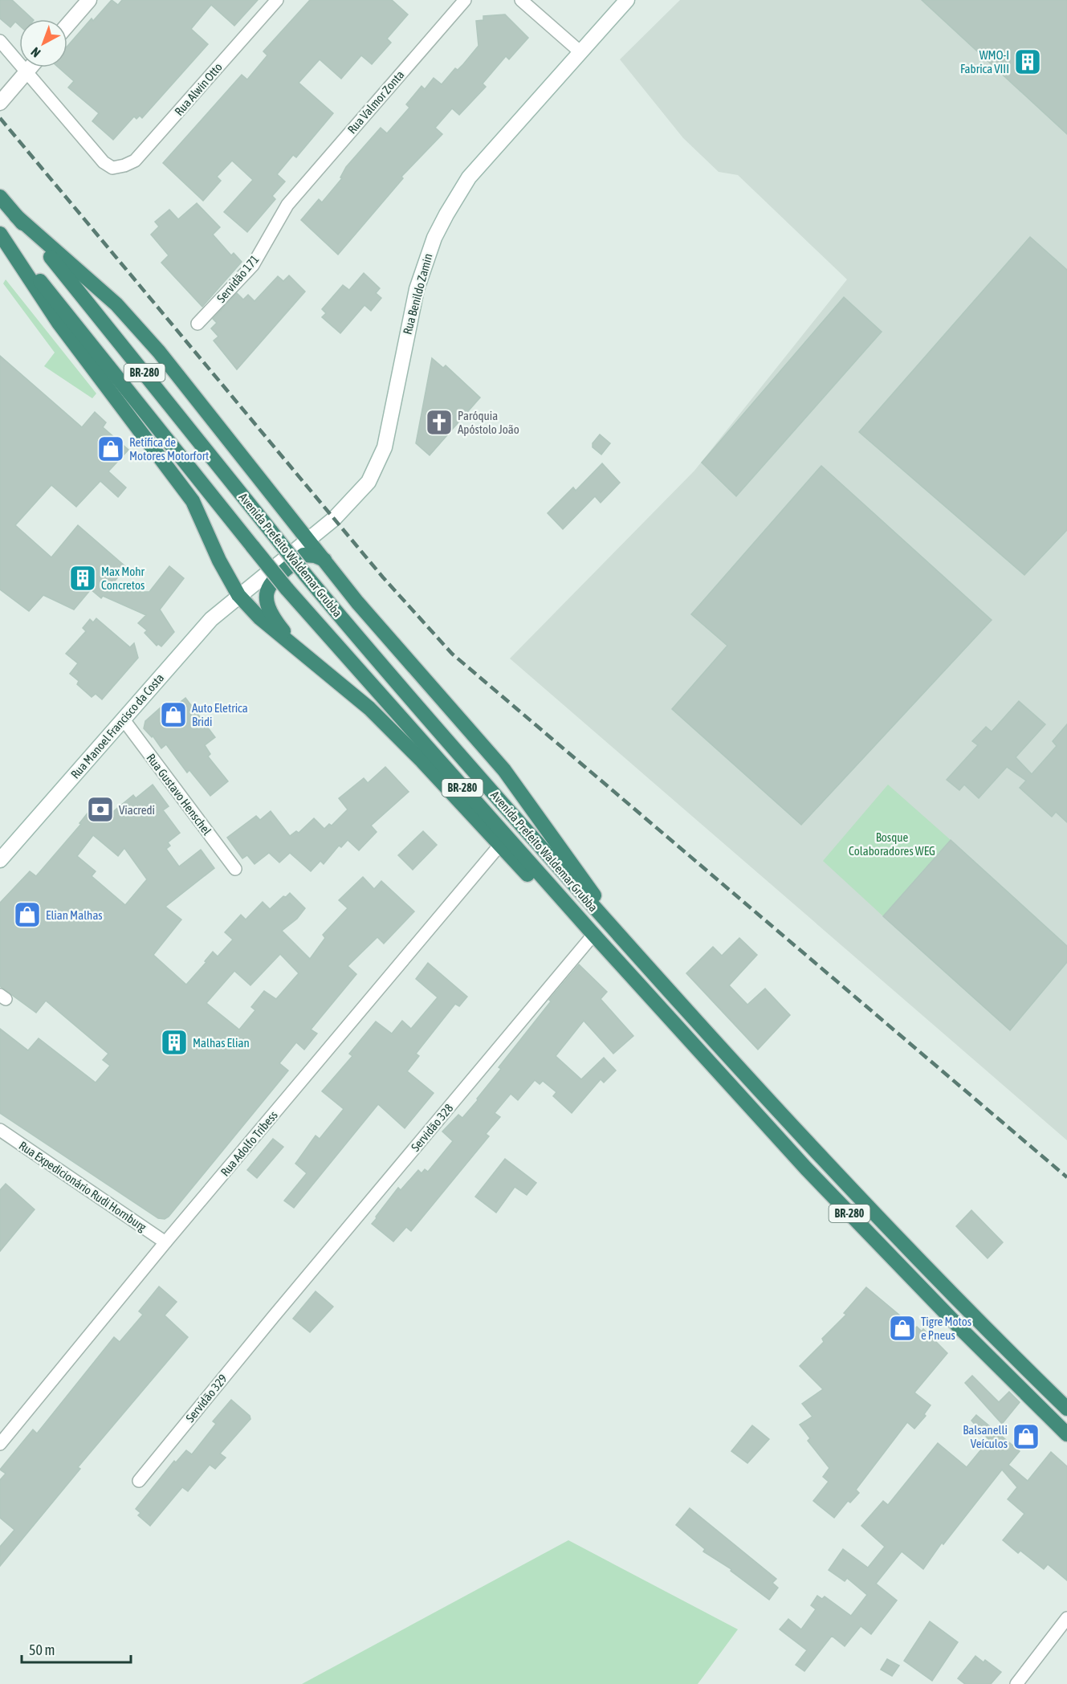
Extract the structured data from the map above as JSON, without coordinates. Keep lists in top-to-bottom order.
{
  "streets": {
    "highway": ["BR-280", "Avenida Prefeito Waldemar Grubba"],
    "main road": ["Rua Benildo Zamin", "Rua Manoel Francisco da Costa"],
    "street": [
      "Rua Alwin Otto",
      "Rua Valmor Zonta",
      "Servidão 171",
      "Rua Gustavo Henschel",
      "Servidão 328",
      "Rua Adolfo Tribess",
      "Rua Expedicionário Rudi Hornburg",
      "Servidão 329"
    ]
  },
  "crossings": [
    ["Rua Valmor Zonta", "Servidão 171"],
    ["Rua Benildo Zamin", "Rua Manoel Francisco da Costa"],
    ["Rua Manoel Francisco da Costa", "Rua Gustavo Henschel"],
    ["Servidão 328", "Servidão 329"],
    ["Rua Adolfo Tribess", "Rua Expedicionário Rudi Hornburg"]
  ],
  "parks": ["Bosque Colaboradores WEG"],
  "places": {
    "building": ["WMO-I Fabrica VIII", "Max Mohr Concretos", "Malhas Elian"],
    "church": ["Paróquia Apóstolo João"],
    "shop": [
      "Retífica de Motores Motorfort",
      "Auto Eletrica Bridi",
      "Elian Malhas",
      "Tigre Motos e Pneus",
      "Balsanelli Veículos"
    ],
    "bank": ["Viacredi"]
  },
  "scale_bar": "50 m",
  "north": "bottom left"
}
